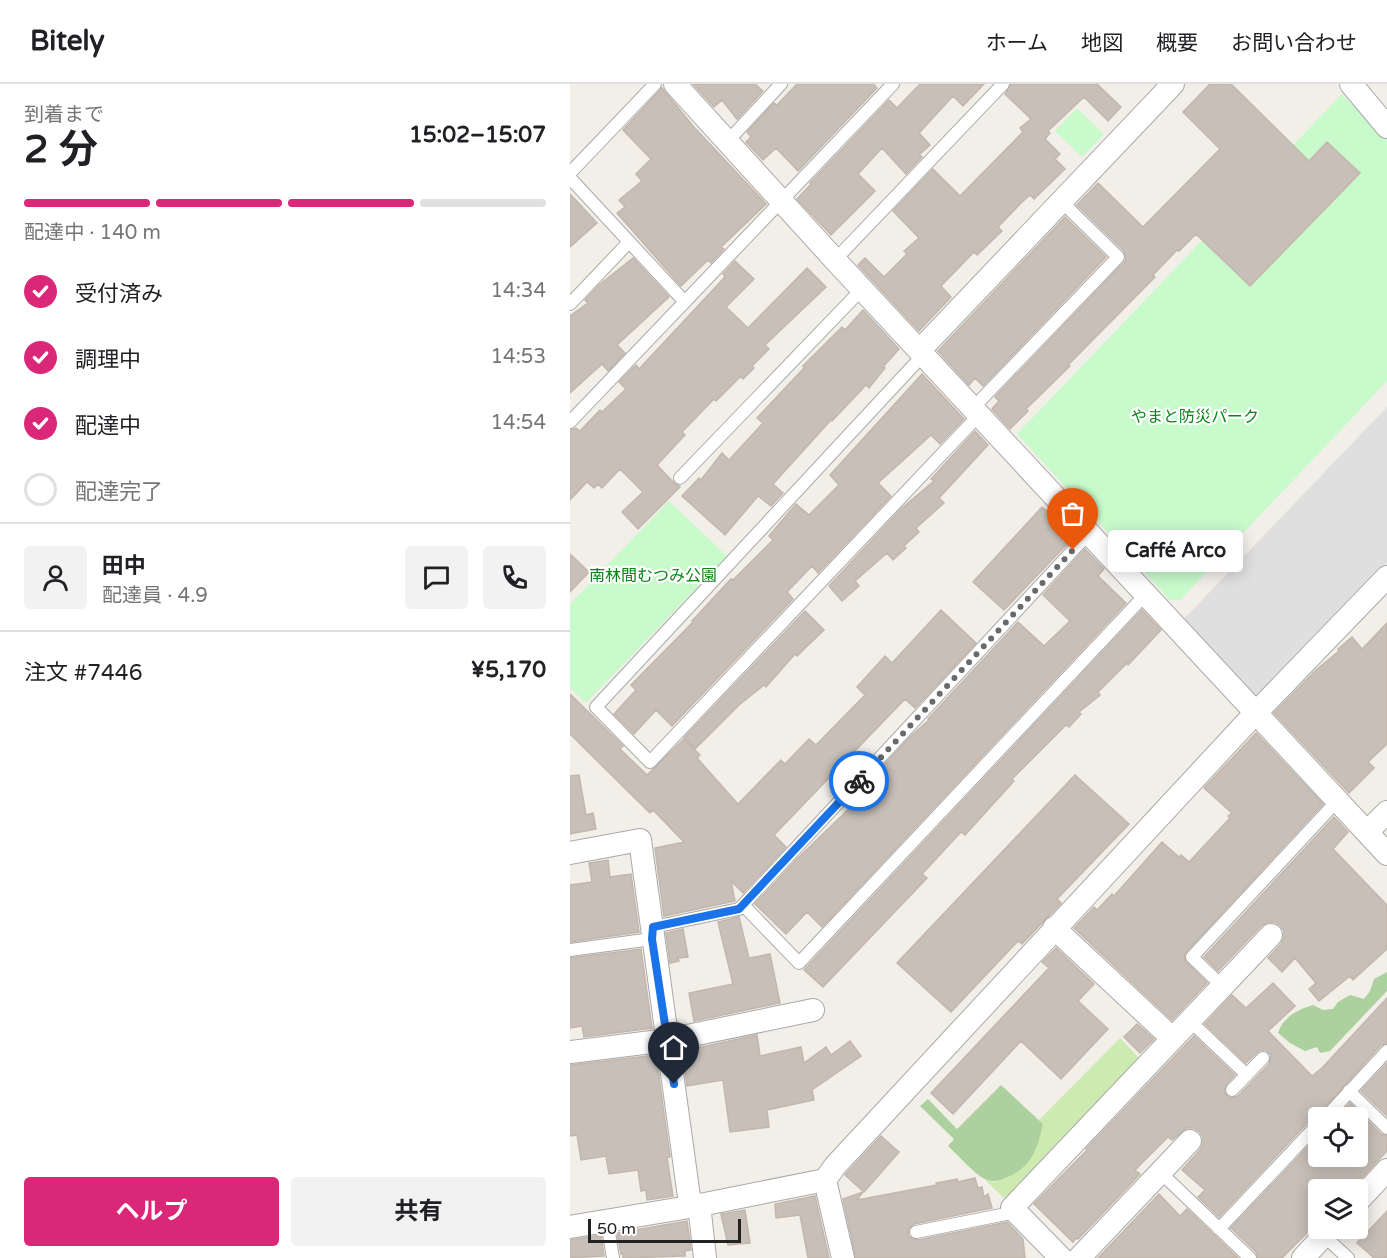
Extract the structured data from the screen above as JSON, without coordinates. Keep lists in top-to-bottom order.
{
  "parks": ["やまと防災パーク", "南林間むつみ公園"],
  "places": ["Caffé Arco"],
  "scale_bar": "50 m",
  "page": {
    "header": "Bitely",
    "nav": [
      "ホーム",
      "地図",
      "概要",
      "お問い合わせ"
    ],
    "heading": ["2 分", "到着まで", "15:02–15:07"],
    "panel": [
      "田中",
      "配達員 · 4.9",
      "注文 #7446",
      "¥5,170"
    ],
    "bar": "配達中 · 140 m",
    "list": [
      ["受付済み", "14:34"],
      ["調理中", "14:53"],
      ["配達中", "14:54"],
      "配達完了"
    ],
    "bubble": "Caffé Arco",
    "buttons": ["ヘルプ", "共有"],
    "scale": "50 m"
  }
}
